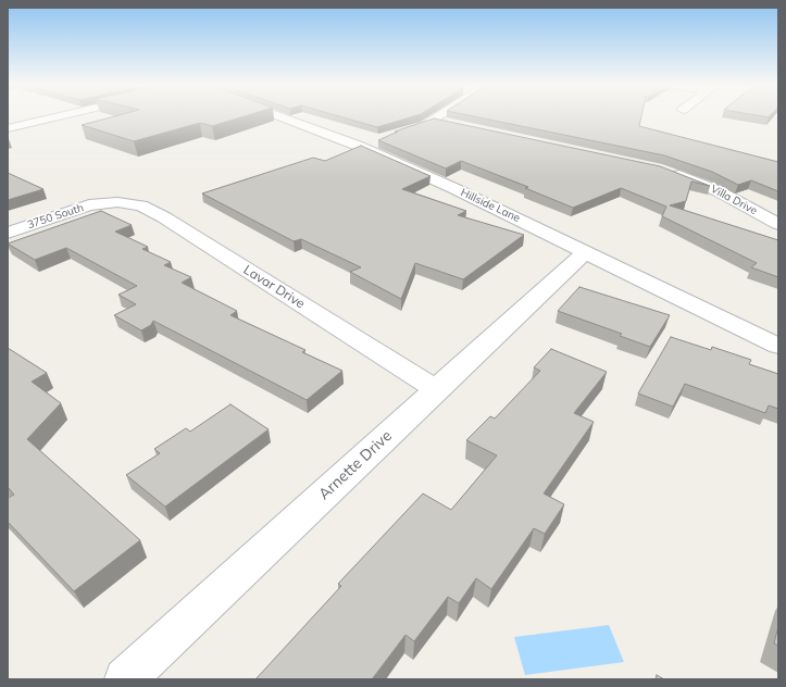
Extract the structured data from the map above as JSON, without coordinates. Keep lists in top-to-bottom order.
{
  "streets": {
    "street": [
      "Villa Drive",
      "Hillside Lane",
      "3750 South",
      "Lavar Drive",
      "Arnette Drive"
    ]
  },
  "crossings": [
    ["Hillside Lane", "Arnette Drive"],
    ["3750 South", "Lavar Drive"],
    ["Lavar Drive", "Arnette Drive"]
  ]
}
